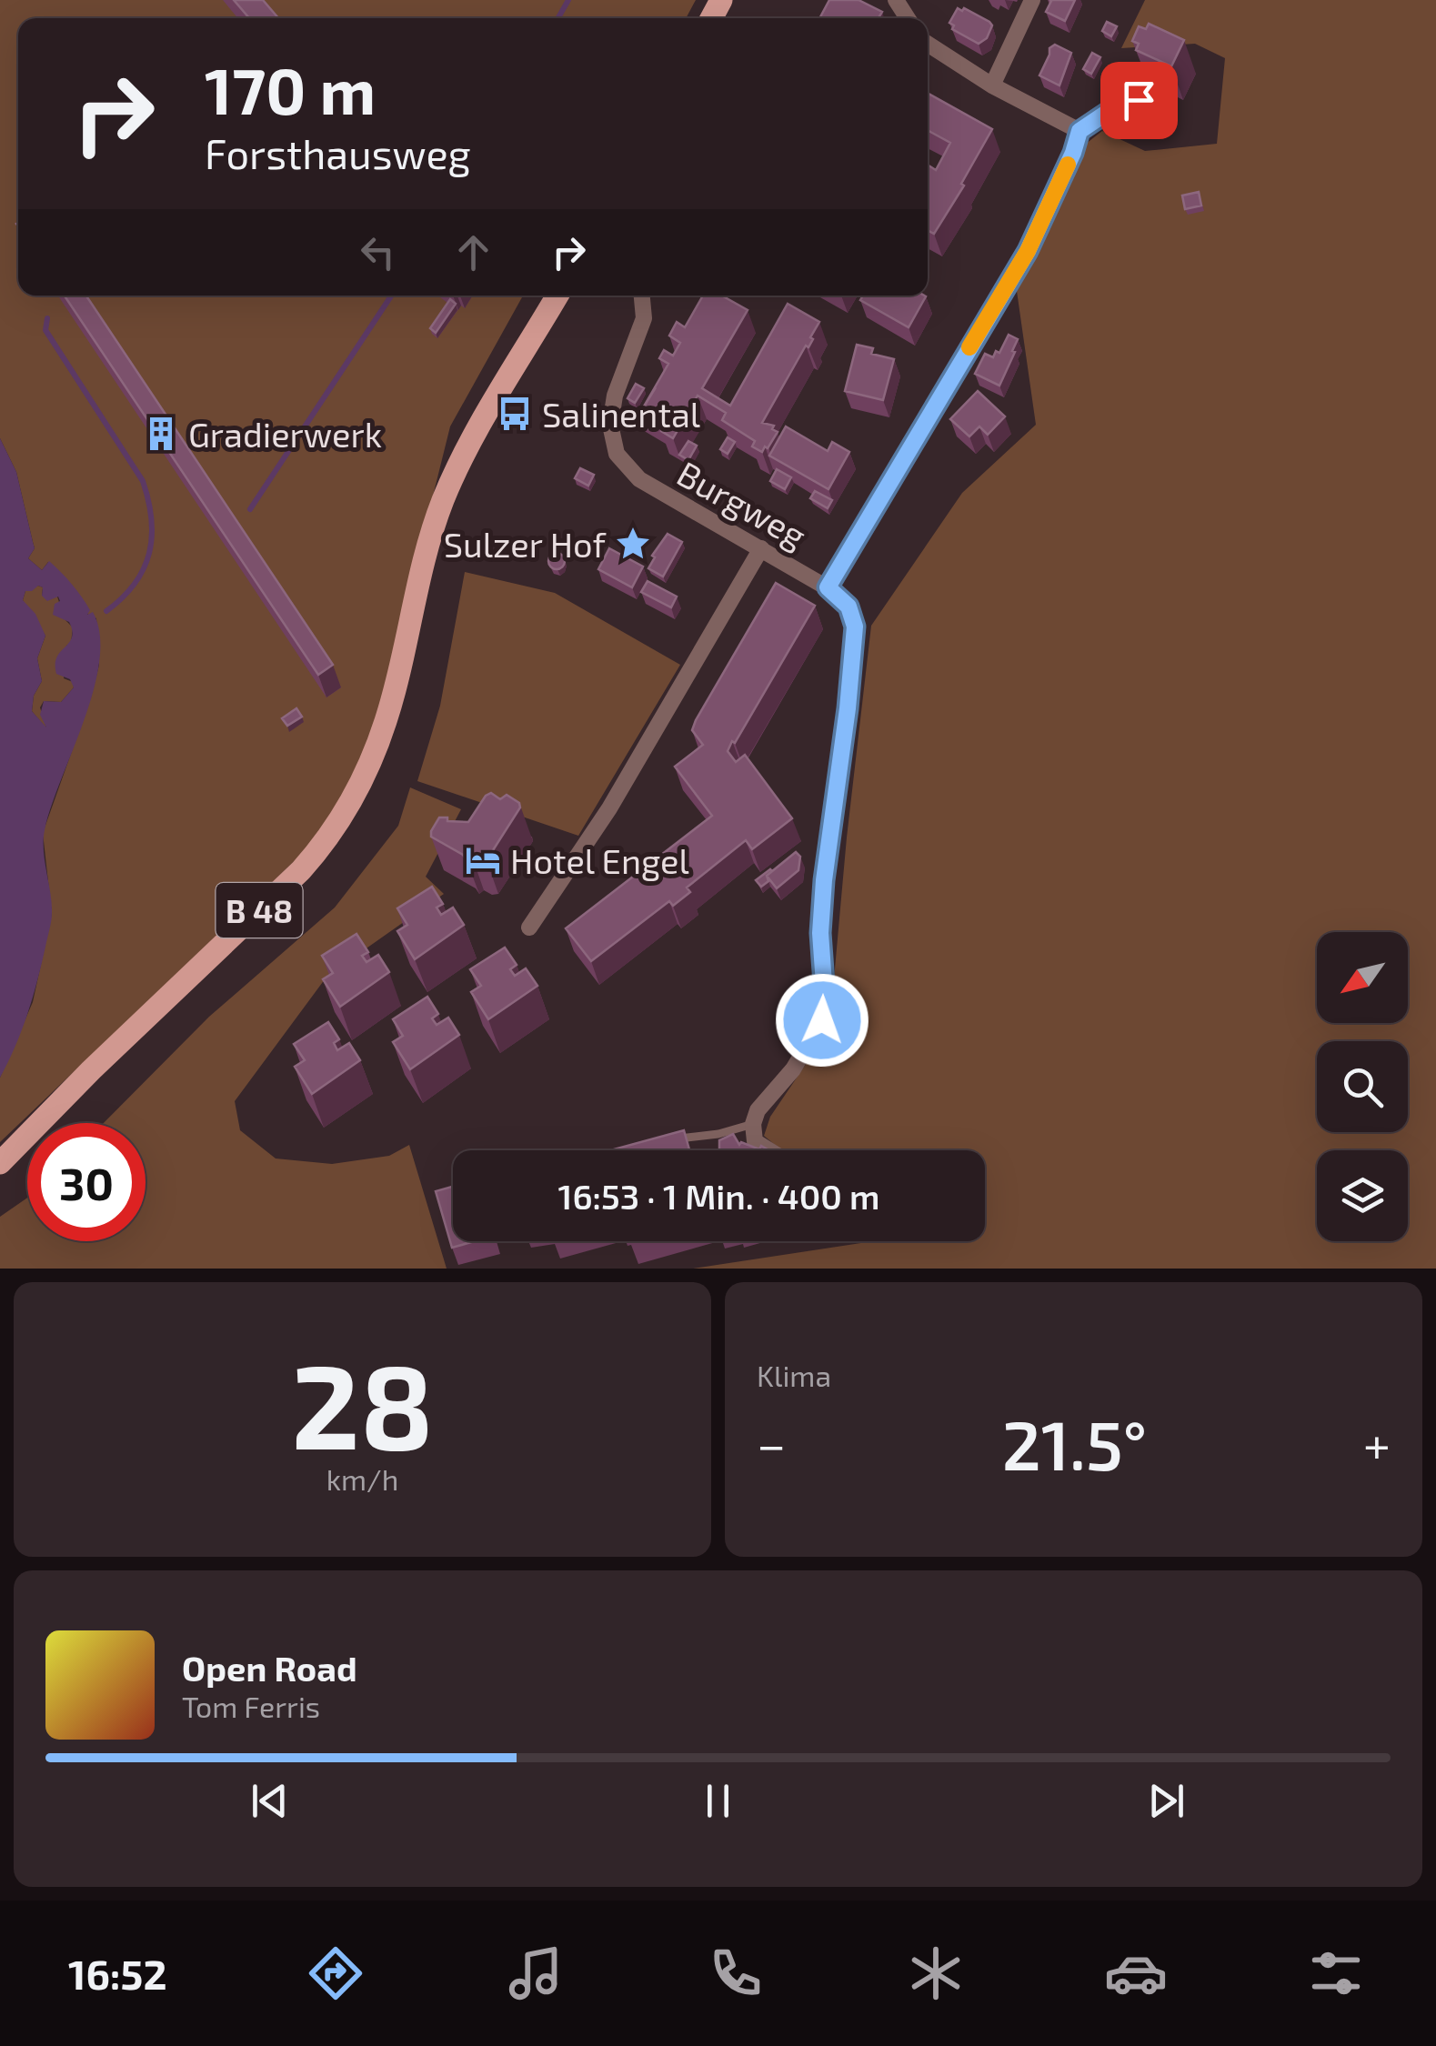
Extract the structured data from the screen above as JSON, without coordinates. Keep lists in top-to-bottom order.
{
  "streets": {
    "main road": ["B 48"],
    "street": ["Burgweg"]
  },
  "places": {
    "bus stop": ["Salinental"],
    "building": ["Gradierwerk"],
    "place": ["Sulzer Hof"],
    "hotel": ["Hotel Engel"]
  },
  "north": "bottom left",
  "page": {
    "turn": ["170 m", "Forsthausweg"],
    "limit": "30",
    "trip": "16:53 · 1 Min. · 400 m",
    "tile": [
      ["28", "km/h"],
      "Klima"
    ],
    "heat": ["−", "21.5°", "+"],
    "song": ["Open Road", "Tom Ferris"],
    "tabs": "16:52"
  }
}
